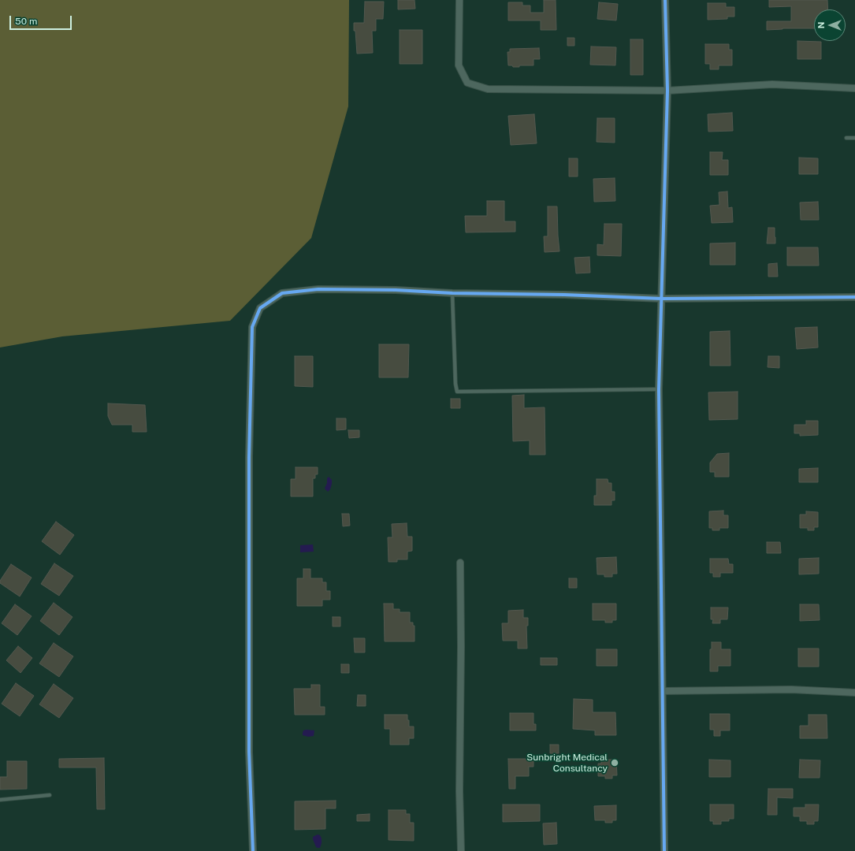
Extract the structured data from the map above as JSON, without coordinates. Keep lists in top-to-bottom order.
{
  "places": ["Sunbright Medical Consultancy"],
  "scale_bar": "50 m",
  "north": "left"
}
